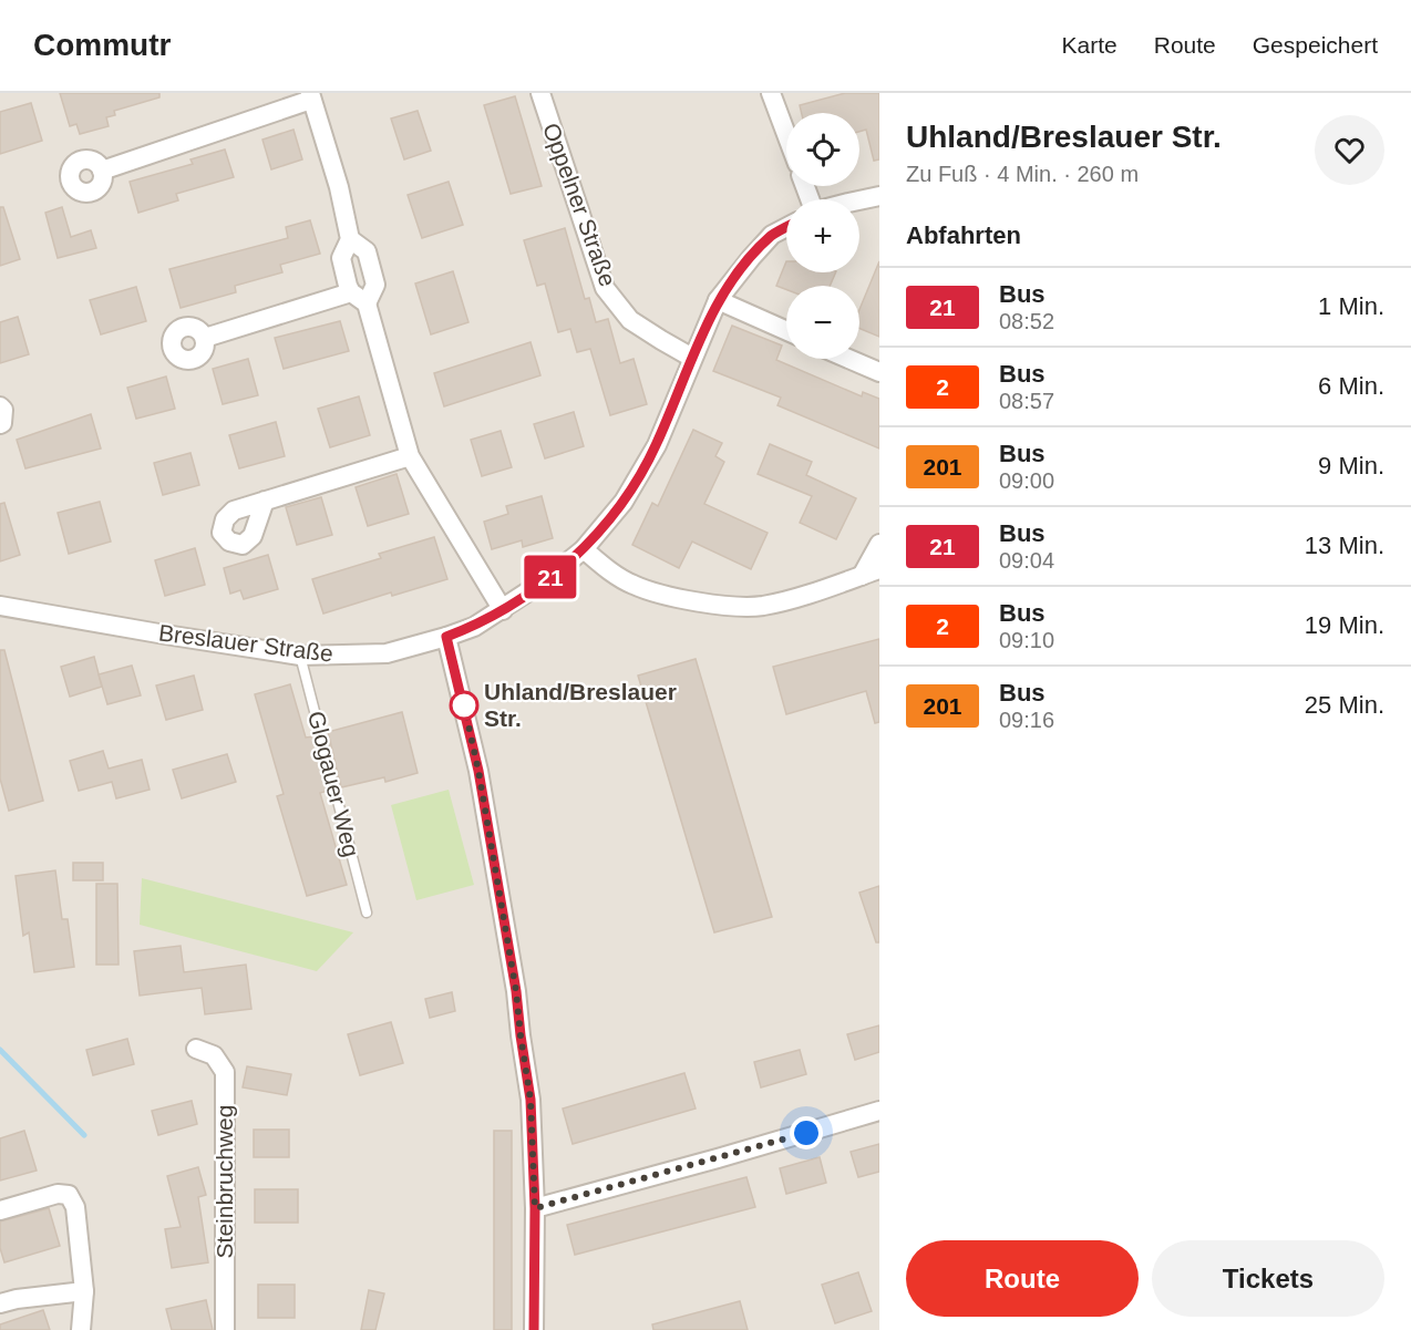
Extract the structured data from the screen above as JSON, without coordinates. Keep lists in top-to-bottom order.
{
  "streets": {
    "street": ["Oppelner Straße", "Breslauer Straße", "Steinbruchweg"],
    "lane": ["Glogauer Weg"]
  },
  "crossings": [
    ["Oppelner Straße", "Breslauer Straße"],
    ["Breslauer Straße", "Glogauer Weg"]
  ],
  "places": ["Uhland/Breslauer Str."],
  "lines": ["bus line 21"],
  "page": {
    "header": "Commutr",
    "nav": ["Karte", "Route", "Gespeichert"],
    "on_map": "21",
    "heading": [
      ["Uhland/Breslauer Str.", "Zu Fuß · 4 Min. · 260 m"],
      "Abfahrten"
    ],
    "map_buttons": ["+", "−"],
    "list": [
      {
        "mark": "21",
        "name": "Bus",
        "note": "08:52",
        "value": "1 Min."
      },
      {
        "mark": "2",
        "name": "Bus",
        "note": "08:57",
        "value": "6 Min."
      },
      {
        "mark": "201",
        "name": "Bus",
        "note": "09:00",
        "value": "9 Min."
      },
      {
        "mark": "21",
        "name": "Bus",
        "note": "09:04",
        "value": "13 Min."
      },
      {
        "mark": "2",
        "name": "Bus",
        "note": "09:10",
        "value": "19 Min."
      },
      {
        "mark": "201",
        "name": "Bus",
        "note": "09:16",
        "value": "25 Min."
      }
    ],
    "buttons": ["Route", "Tickets"]
  }
}
